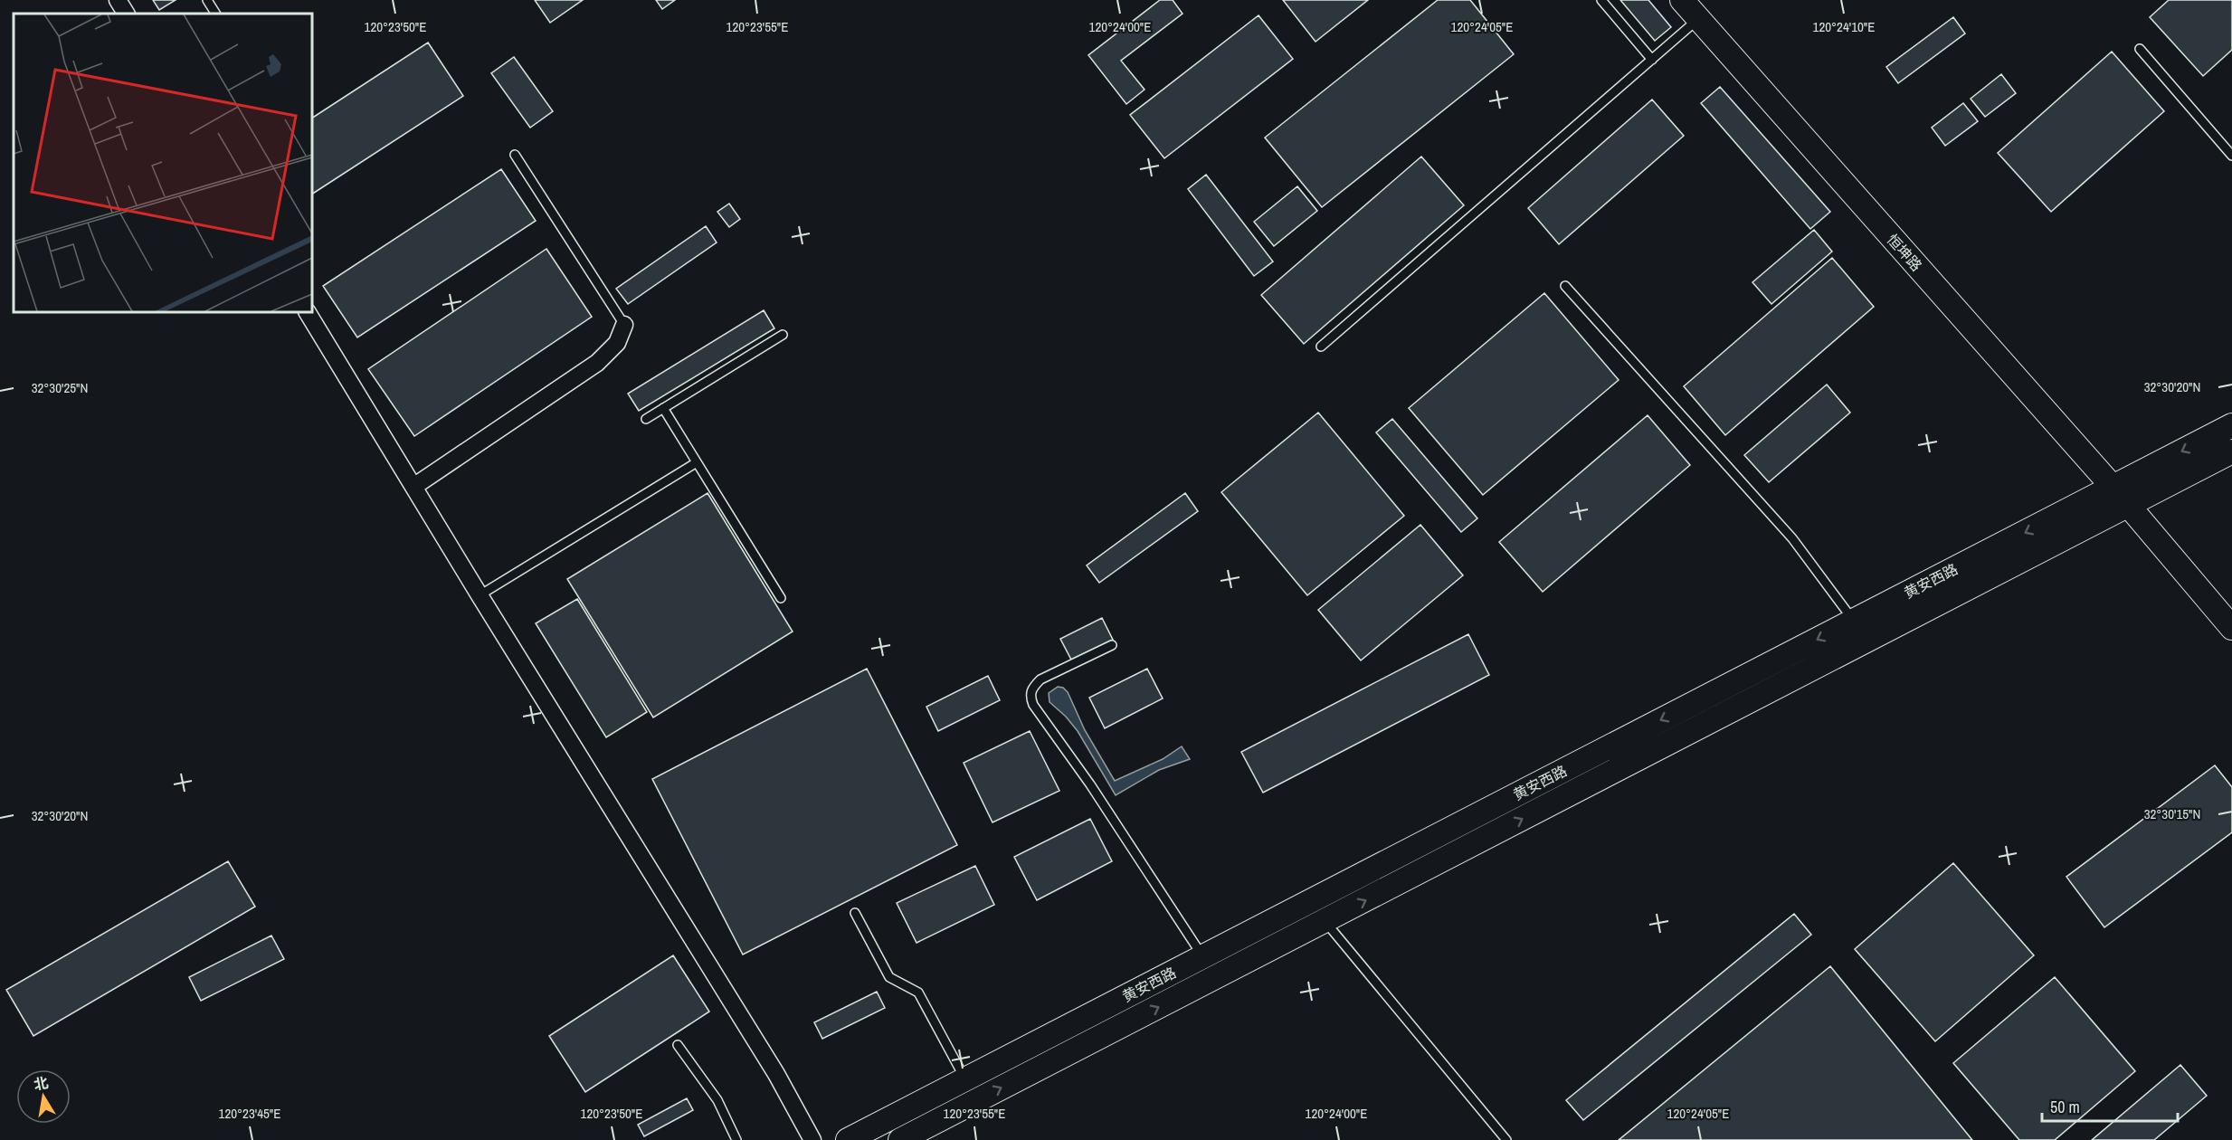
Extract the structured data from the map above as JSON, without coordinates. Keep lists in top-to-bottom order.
{
  "streets": {
    "street": ["恒坤路", "黄安西路"]
  },
  "crossings": [
    ["恒坤路", "黄安西路"]
  ],
  "scale_bar": "50 m",
  "north": "top",
  "coordinates": [
    "120°23'50\"E",
    "120°23'55\"E",
    "120°24'00\"E",
    "120°24'05\"E",
    "120°24'10\"E",
    "32°30'20\"N",
    "32°30'25\"N",
    "32°30'15\"N",
    "120°23'45\"E"
  ]
}
